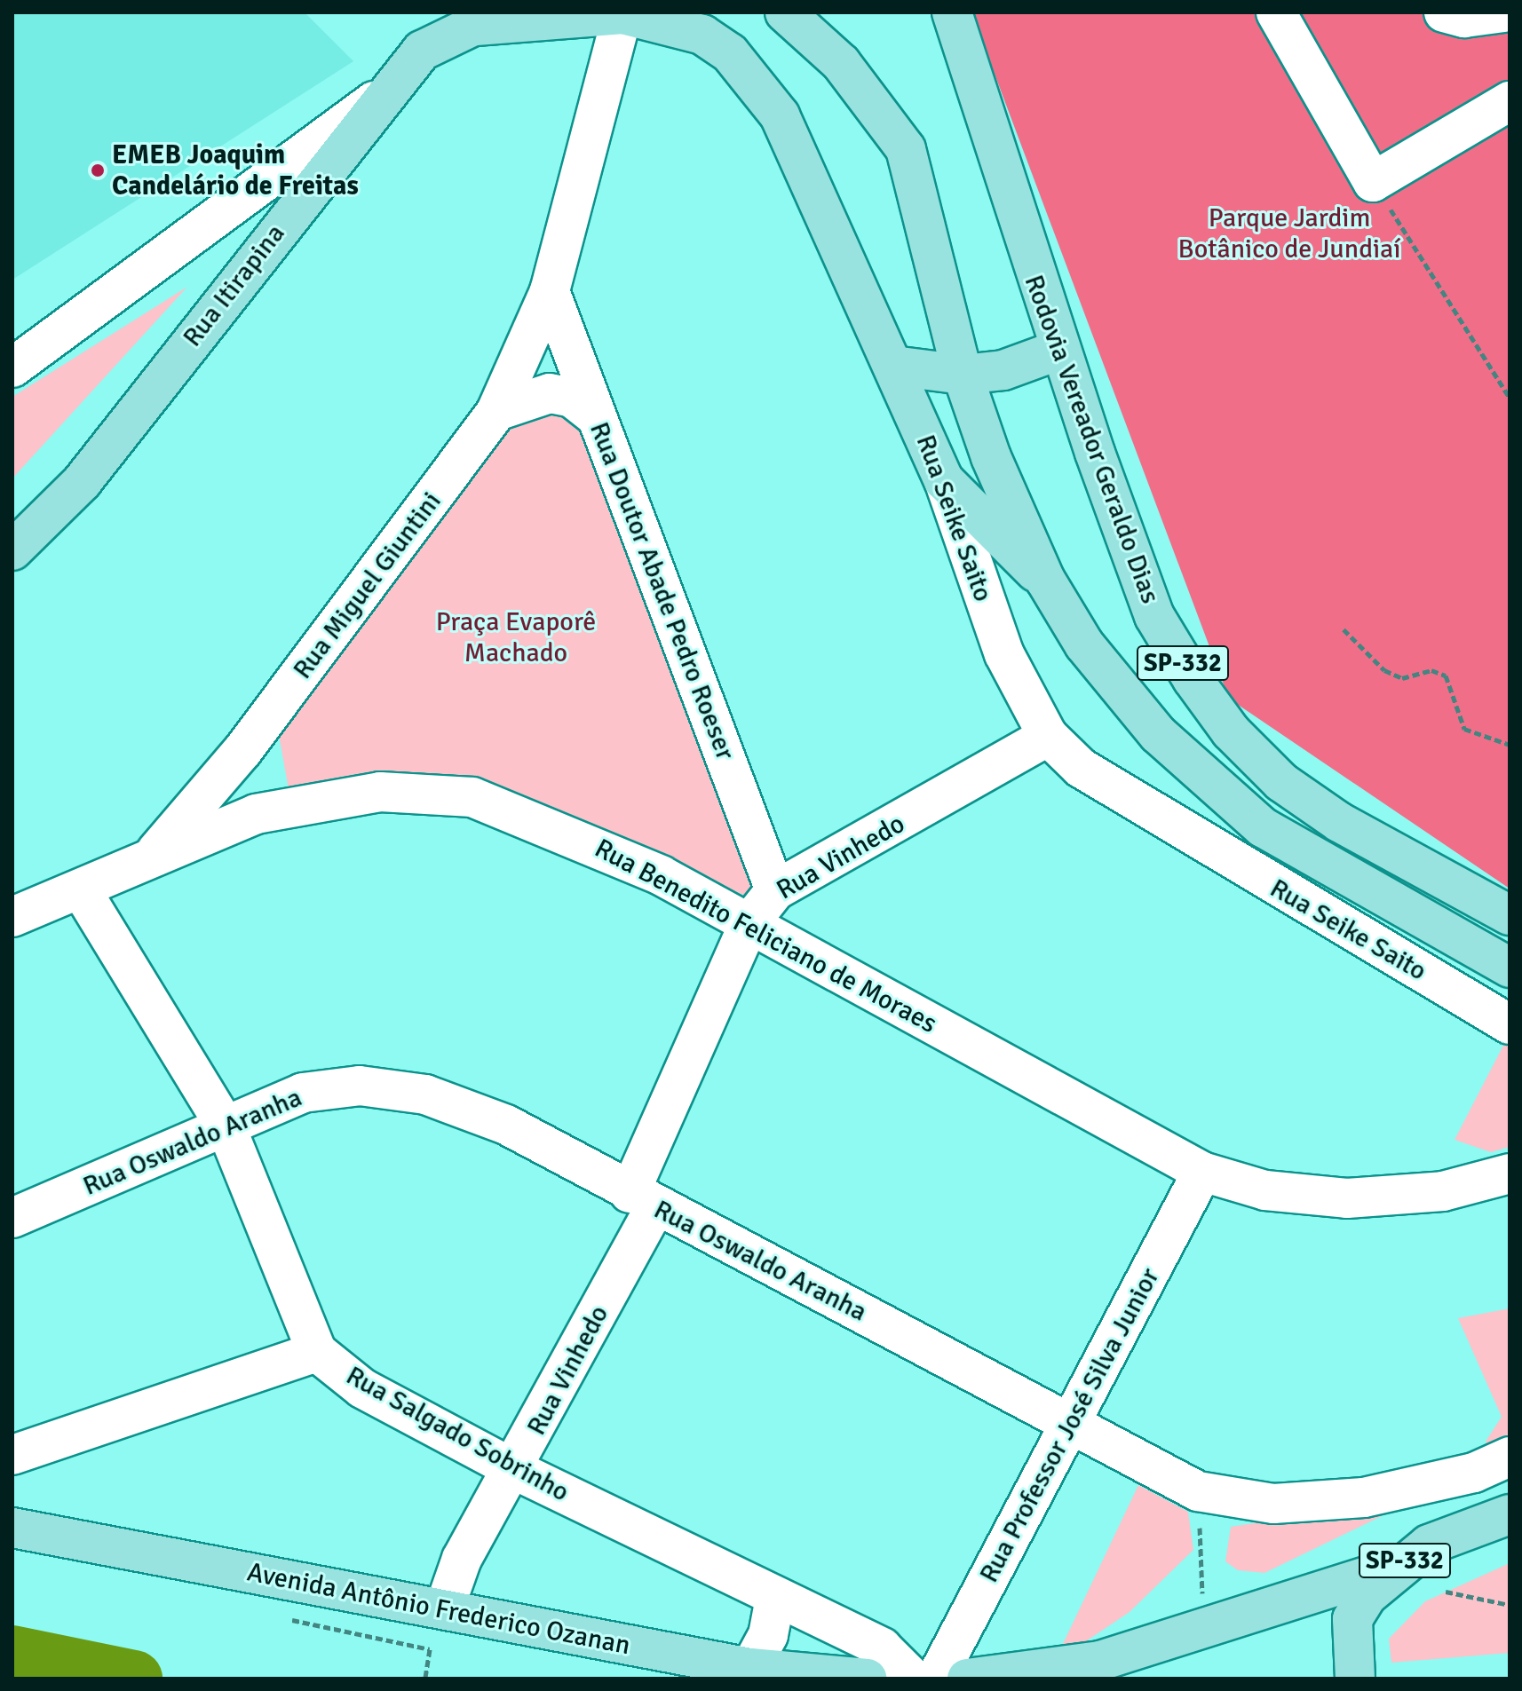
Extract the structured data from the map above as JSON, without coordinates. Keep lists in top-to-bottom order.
{
  "streets": {
    "main road": [
      "Rua Itirapina",
      "Rodovia Vereador Geraldo Dias",
      "Rua Seike Saito",
      "SP-332",
      "Avenida Antônio Frederico Ozanan"
    ],
    "street": [
      "Rua Miguel Giuntini",
      "Rua Doutor Abade Pedro Roeser",
      "Rua Vinhedo",
      "Rua Benedito Feliciano de Moraes",
      "Rua Oswaldo Aranha",
      "Rua Professor José Silva Junior",
      "Rua Salgado Sobrinho"
    ]
  },
  "crossings": [
    ["Rua Itirapina", "Rua Seike Saito"],
    ["Rua Seike Saito", "Rua Miguel Giuntini"],
    ["Rua Seike Saito", "Rua Vinhedo"],
    ["Rua Miguel Giuntini", "Rua Doutor Abade Pedro Roeser"],
    ["Rua Miguel Giuntini", "Rua Benedito Feliciano de Moraes"],
    ["Rua Doutor Abade Pedro Roeser", "Rua Vinhedo"],
    ["Rua Vinhedo", "Rua Benedito Feliciano de Moraes"],
    ["Rua Vinhedo", "Rua Oswaldo Aranha"],
    ["Rua Vinhedo", "Rua Salgado Sobrinho"],
    ["Rua Vinhedo", "Avenida Antônio Frederico Ozanan"],
    ["Rua Benedito Feliciano de Moraes", "Rua Professor José Silva Junior"],
    ["Rua Oswaldo Aranha", "Rua Professor José Silva Junior"]
  ],
  "parks": ["Parque Jardim Botânico de Jundiaí", "Praça Evaporê Machado"],
  "places": ["EMEB Joaquim Candelário de Freitas"]
}
